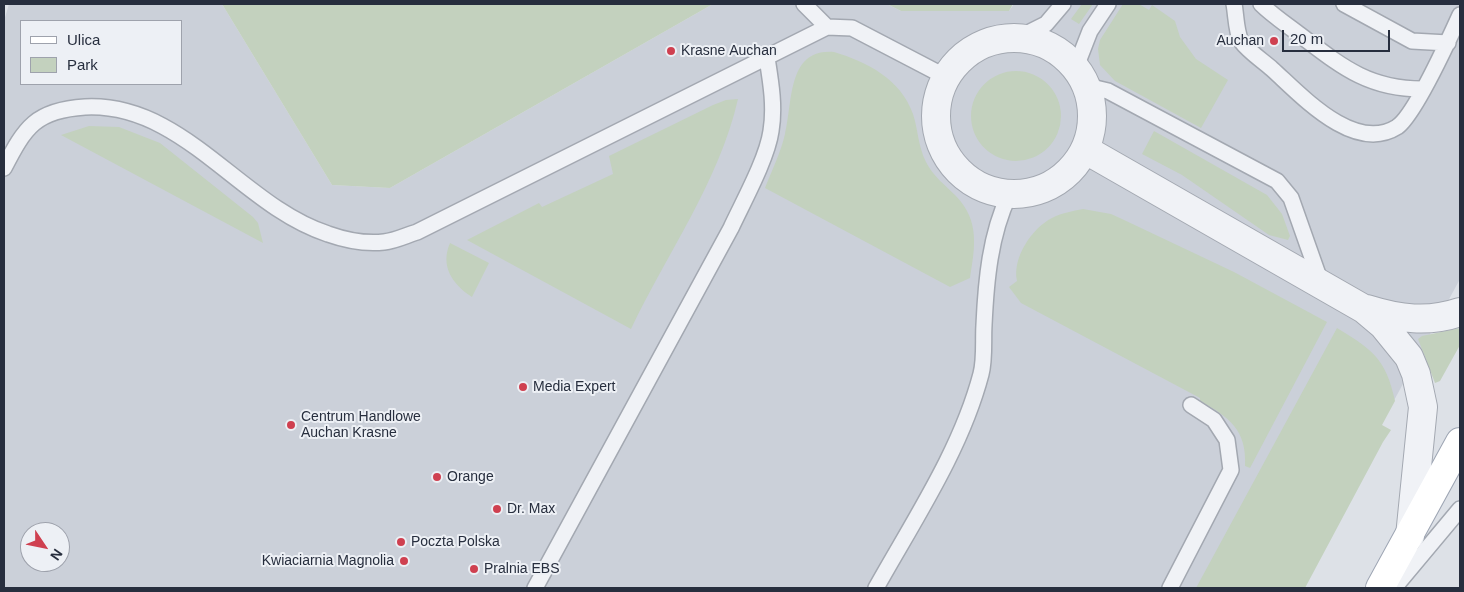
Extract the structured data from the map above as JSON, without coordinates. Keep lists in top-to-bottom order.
{
  "places": [
    "Auchan",
    "Krasne Auchan",
    "Media Expert",
    "Centrum Handlowe Auchan Krasne",
    "Orange",
    "Dr. Max",
    "Poczta Polska",
    "Kwiaciarnia Magnolia",
    "Pralnia EBS"
  ],
  "legend": ["Ulica", "Park"],
  "scale_bar": "20 m",
  "north": "bottom right"
}
